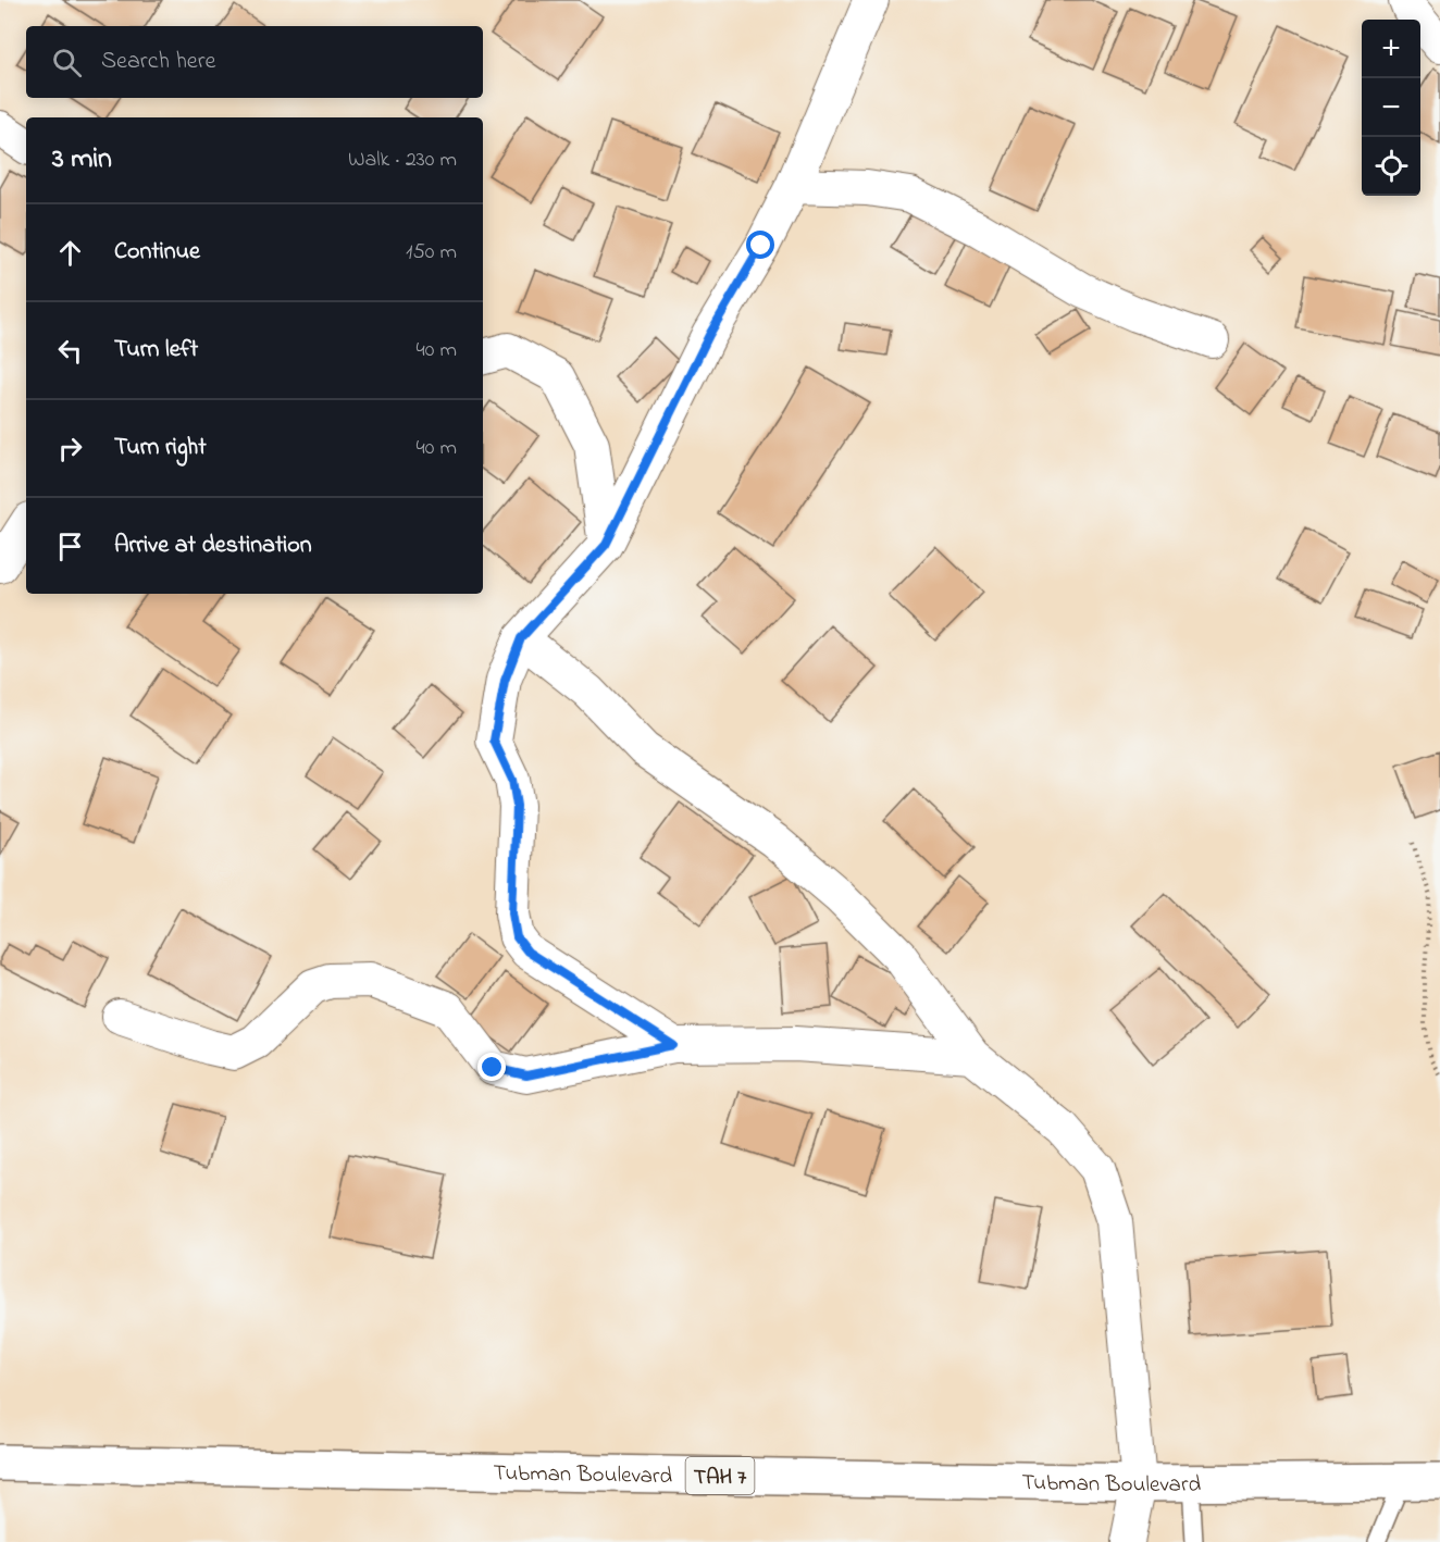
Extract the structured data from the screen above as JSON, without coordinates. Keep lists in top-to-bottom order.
{
  "streets": {
    "highway": ["Tubman Boulevard", "TAH 7"]
  },
  "page": {
    "map_buttons": ["+", "−"],
    "search": "Search here",
    "heading": ["3 min", "Walk · 230 m"],
    "list": [
      ["Continue", "150 m"],
      ["Turn left", "40 m"],
      ["Turn right", "40 m"],
      "Arrive at destination"
    ]
  }
}
